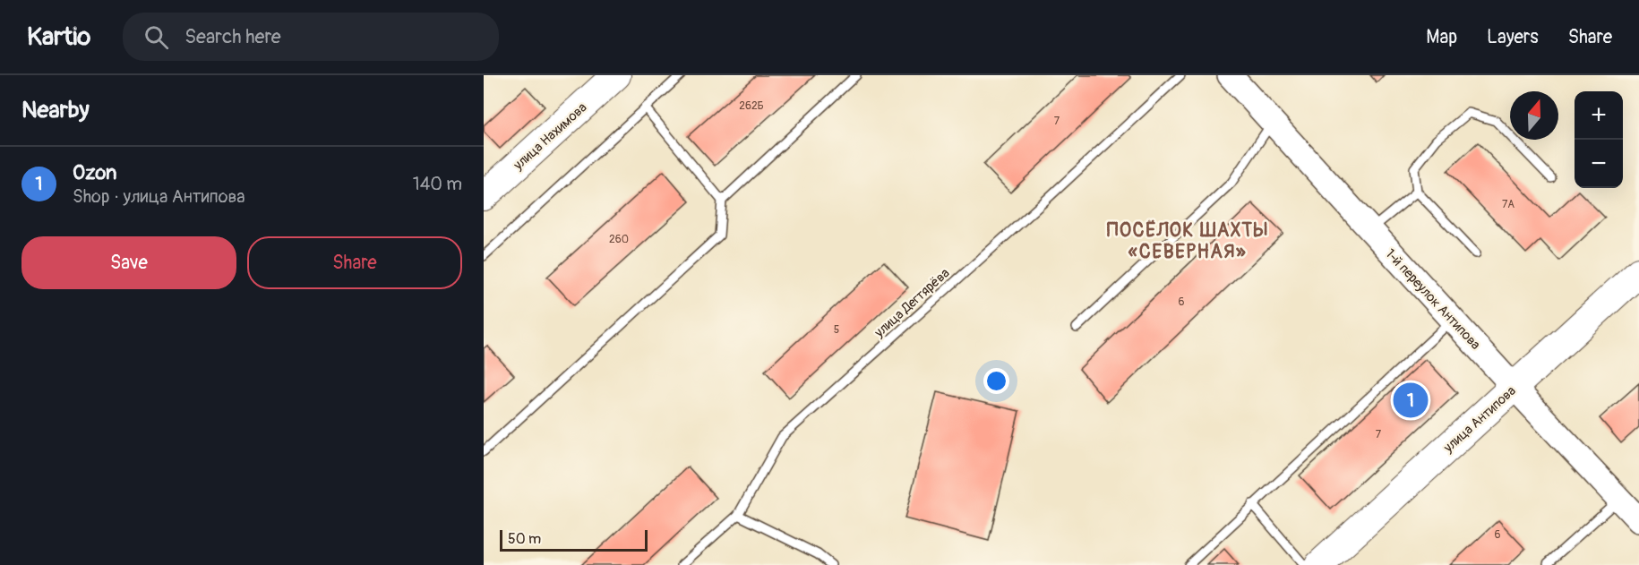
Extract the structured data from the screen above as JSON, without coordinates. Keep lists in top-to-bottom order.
{
  "streets": {
    "main road": ["улица Нахимова", "1-й переулок Антипова", "улица Антипова"],
    "lane": ["улица Дегтярёва"]
  },
  "crossings": [
    ["1-й переулок Антипова", "улица Антипова"]
  ],
  "districts": ["ПОСЁЛОК ШАХТЫ «СЕВЕРНАЯ»"],
  "house_numbers": [
    "262Б",
    "7",
    "7А",
    "260",
    "6",
    "5",
    "7",
    "6"
  ],
  "scale_bar": "50 m",
  "north": "top",
  "page": {
    "header": "Kartio",
    "search": "Search here",
    "nav": ["Map", "Layers", "Share"],
    "heading": "Nearby",
    "map_buttons": ["+", "−"],
    "list": [
      {
        "mark": "1",
        "name": "Ozon",
        "note": "Shop · улица Антипова",
        "value": "140 m"
      }
    ],
    "buttons": ["Save", "Share"],
    "pins": "1",
    "scale": "50 m"
  }
}
